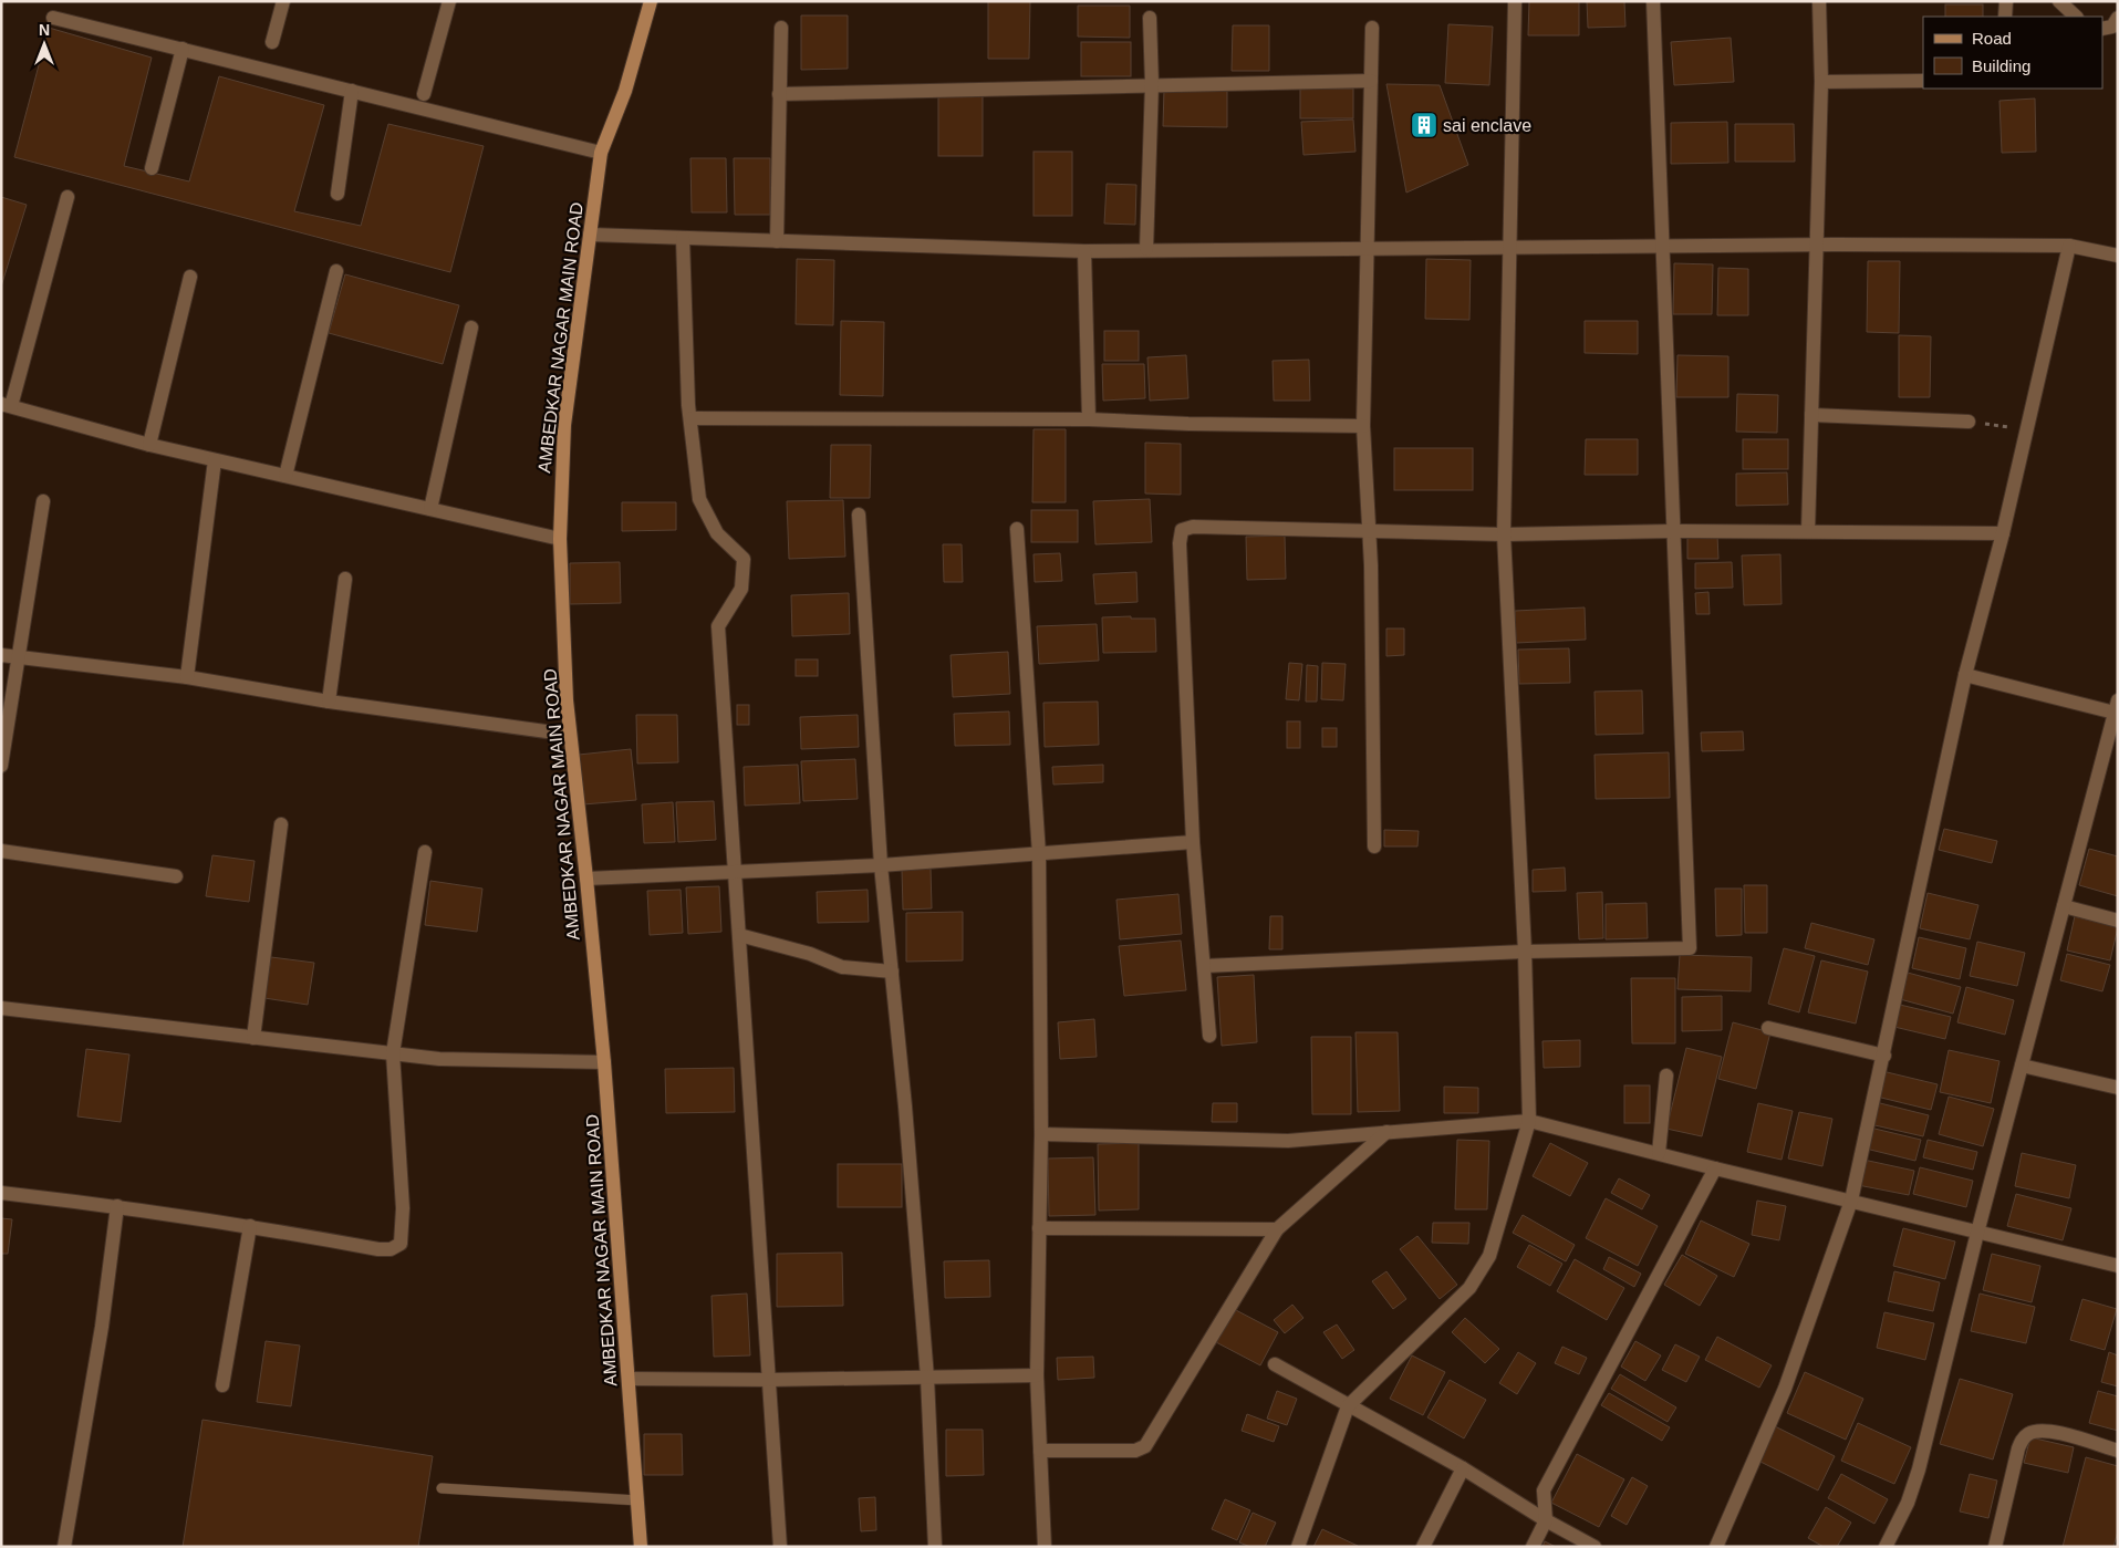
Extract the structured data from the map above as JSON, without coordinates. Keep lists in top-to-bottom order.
{
  "streets": {
    "street": ["AMBEDKAR NAGAR MAIN ROAD"]
  },
  "places": {
    "building": ["sai enclave"]
  },
  "legend": ["Road", "Building"],
  "north": "top"
}
